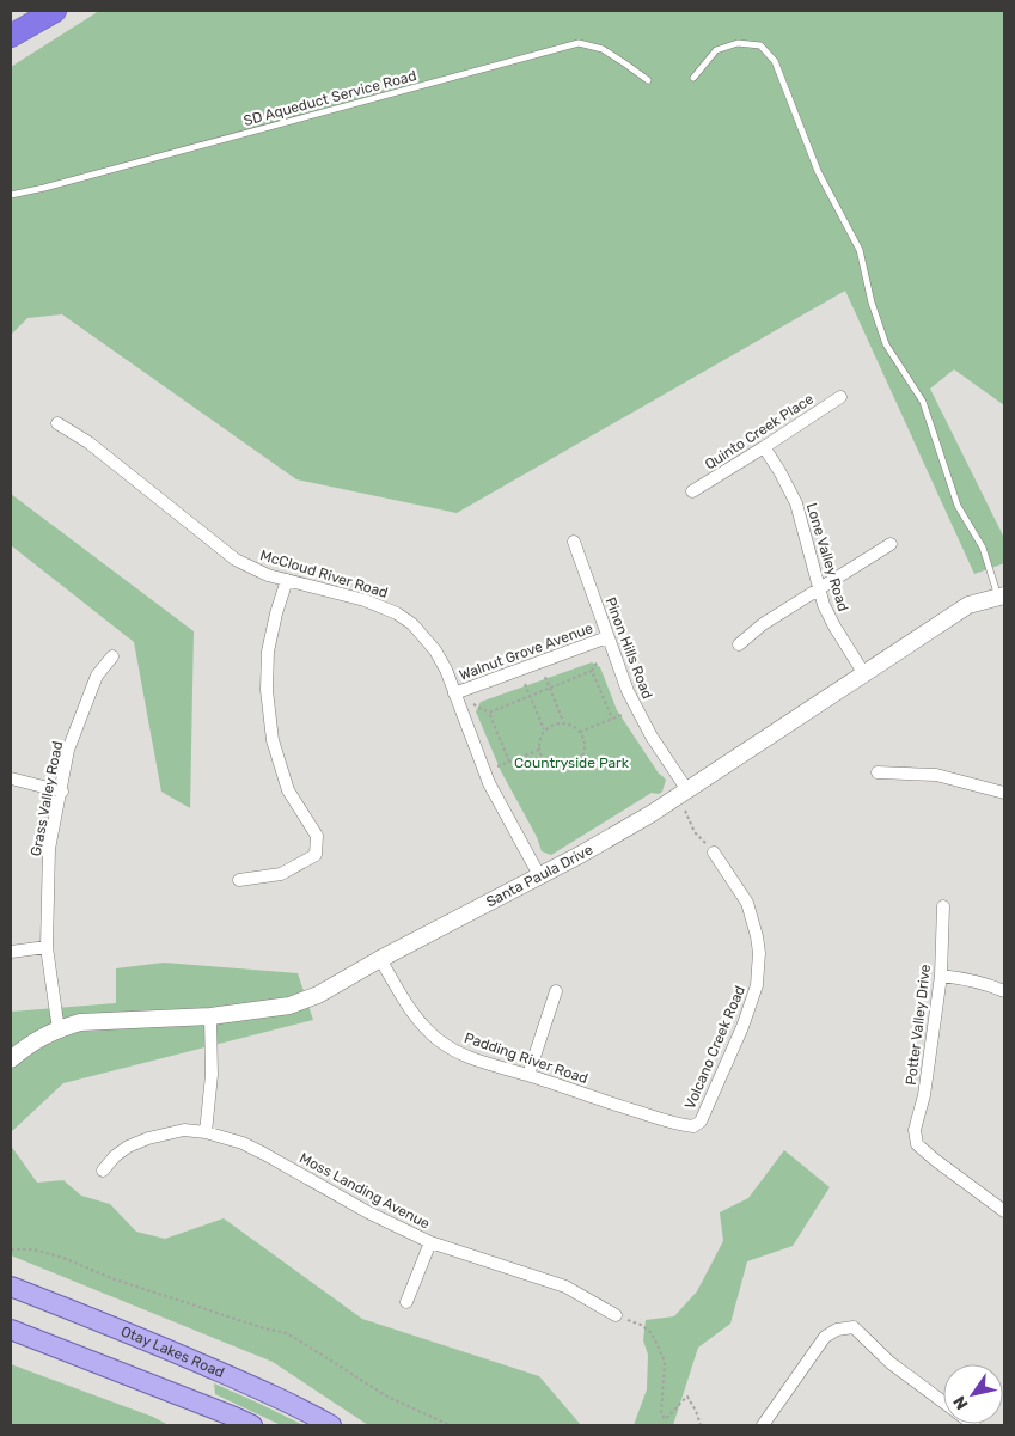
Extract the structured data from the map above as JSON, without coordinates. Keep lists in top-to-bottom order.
{
  "streets": {
    "main road": ["Otay Lakes Road"],
    "street": [
      "Quinto Creek Place",
      "Lone Valley Road",
      "McCloud River Road",
      "Pinon Hills Road",
      "Walnut Grove Avenue",
      "Grass Valley Road",
      "Santa Paula Drive",
      "Potter Valley Drive",
      "Volcano Creek Road",
      "Padding River Road",
      "Moss Landing Avenue"
    ],
    "lane": ["SD Aqueduct Service Road"]
  },
  "crossings": [
    ["Quinto Creek Place", "Lone Valley Road"],
    ["Lone Valley Road", "Santa Paula Drive"],
    ["McCloud River Road", "Walnut Grove Avenue"],
    ["McCloud River Road", "Santa Paula Drive"],
    ["Pinon Hills Road", "Walnut Grove Avenue"],
    ["Pinon Hills Road", "Santa Paula Drive"],
    ["Grass Valley Road", "Santa Paula Drive"],
    ["Santa Paula Drive", "Padding River Road"],
    ["Volcano Creek Road", "Padding River Road"]
  ],
  "parks": ["Countryside Park"],
  "north": "bottom left"
}
